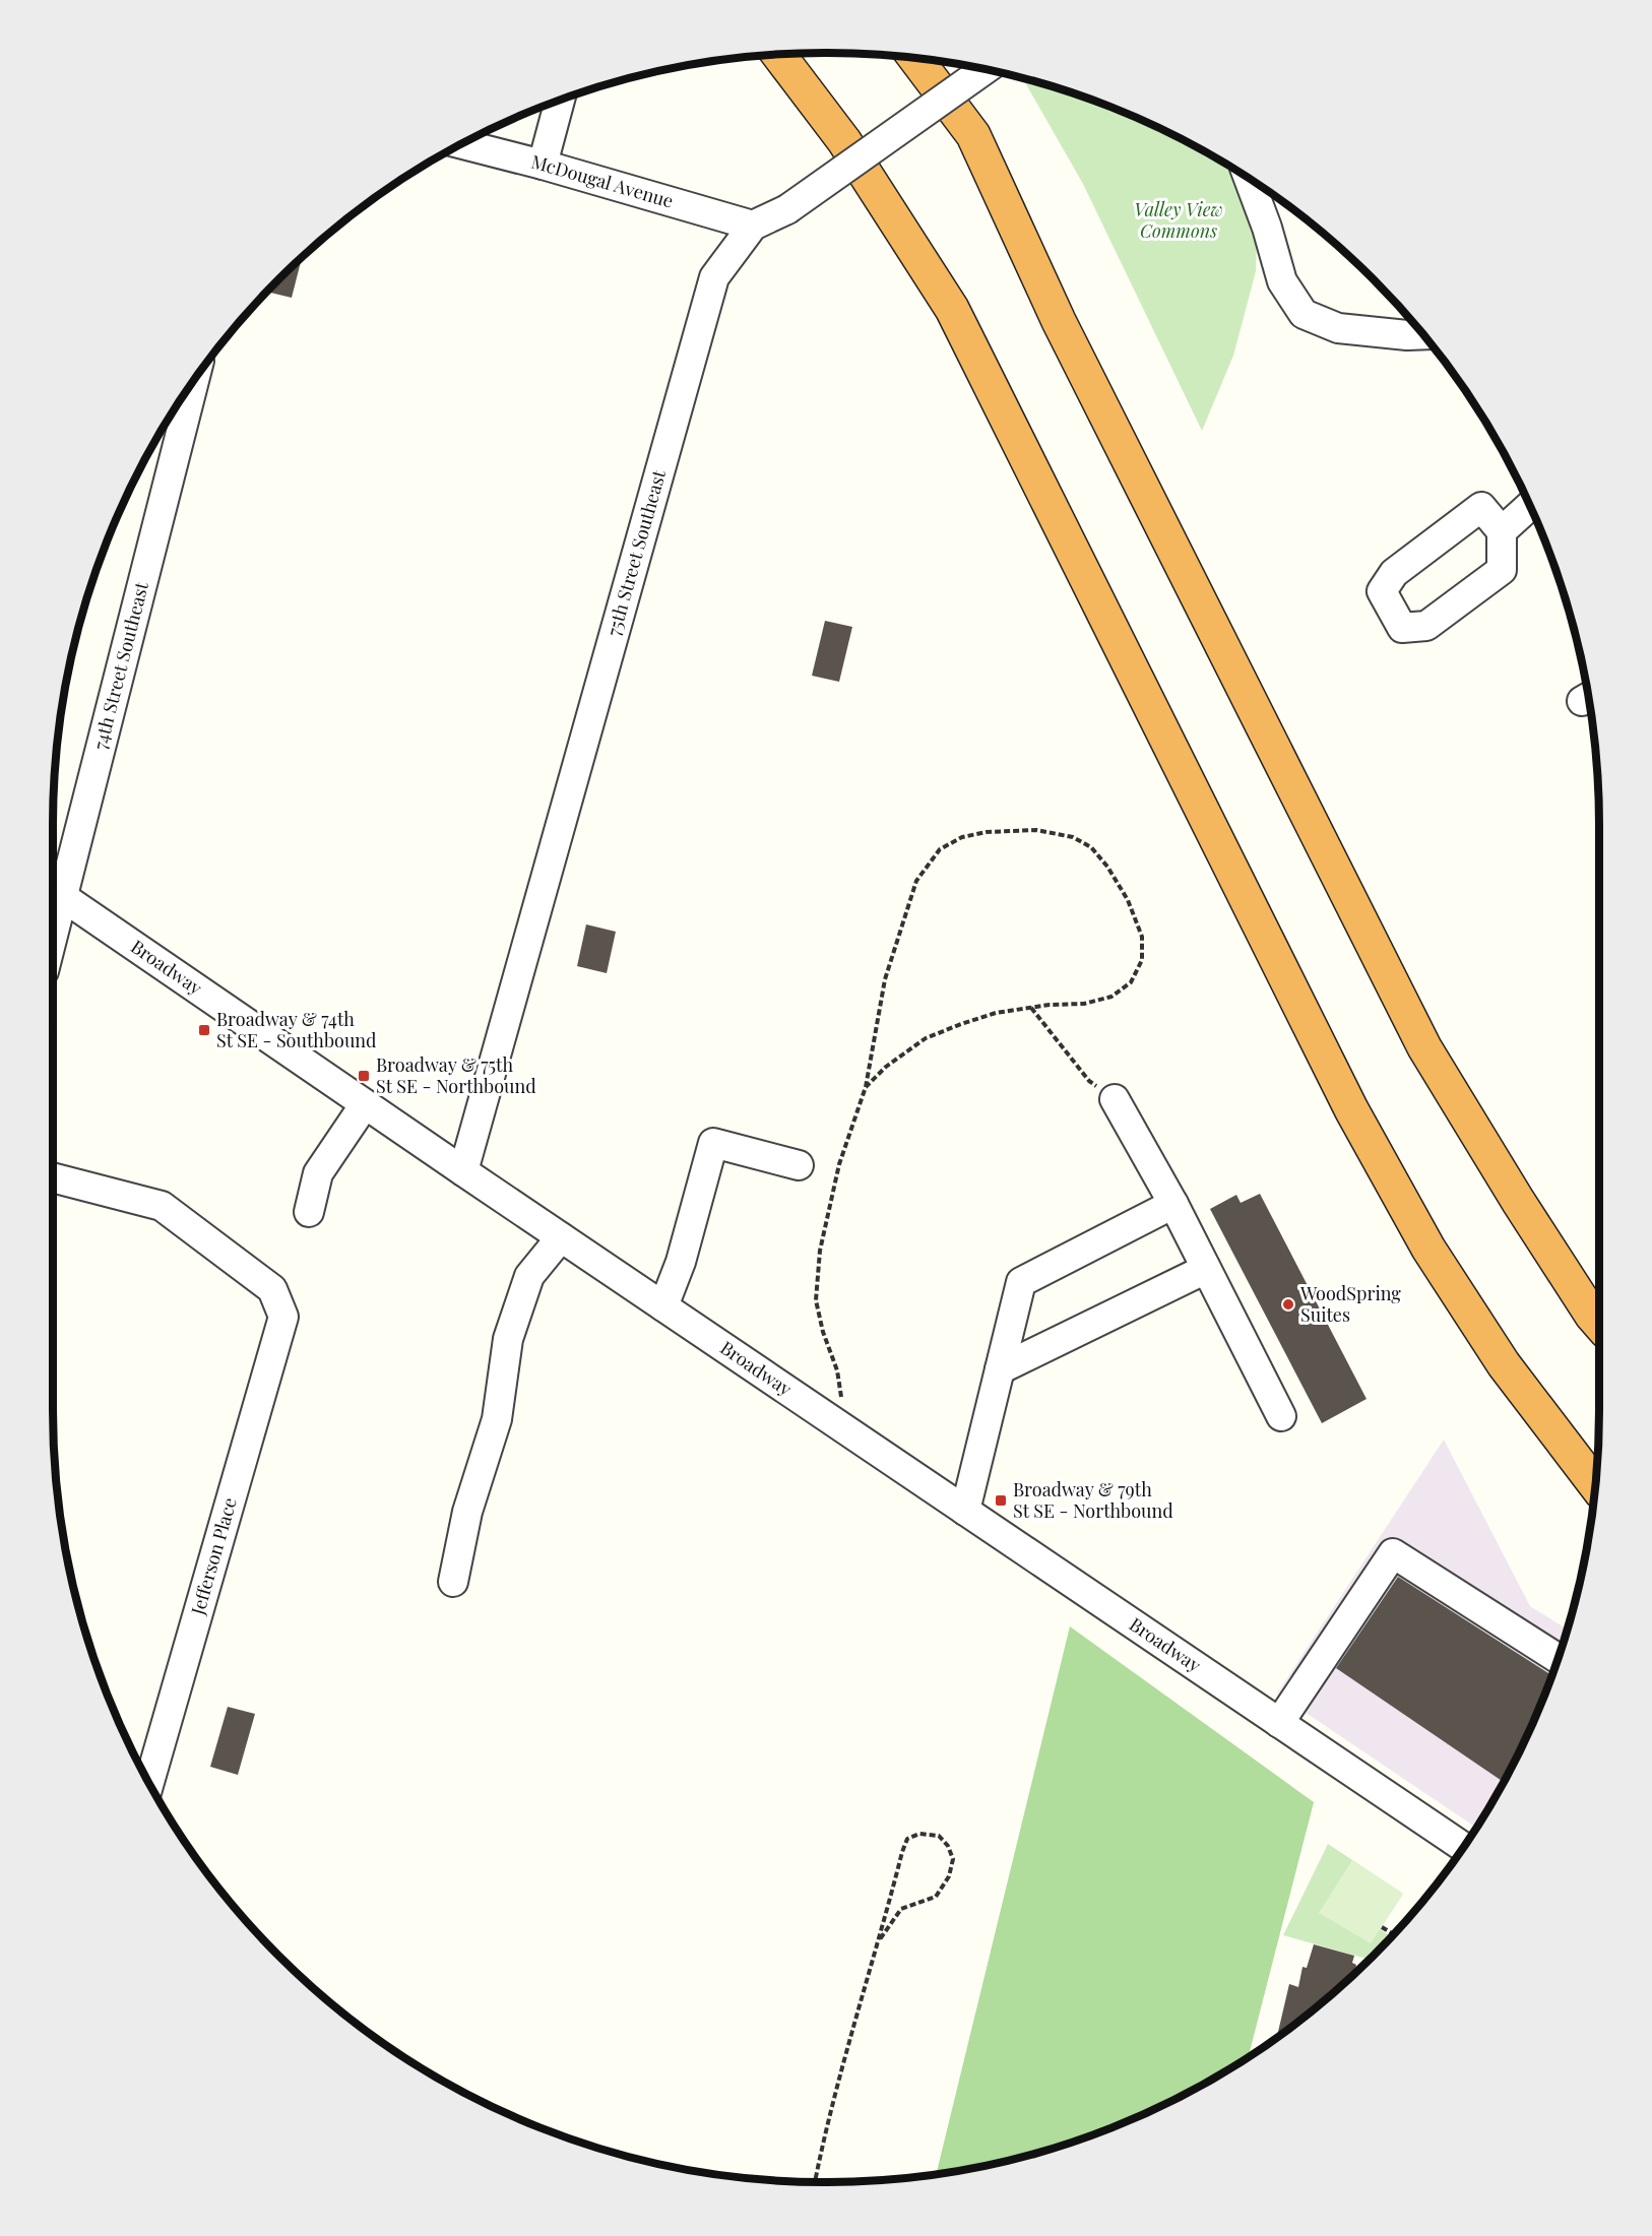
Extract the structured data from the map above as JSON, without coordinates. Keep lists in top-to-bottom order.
{
  "streets": {
    "street": [
      "McDougal Avenue",
      "75th Street Southeast",
      "74th Street Southeast",
      "Broadway",
      "Jefferson Place"
    ]
  },
  "crossings": [
    ["McDougal Avenue", "75th Street Southeast"],
    ["75th Street Southeast", "Broadway"],
    ["74th Street Southeast", "Broadway"]
  ],
  "parks": ["Valley View Commons"],
  "places": {
    "transit": ["Broadway & 74th St SE - Southbound", "Broadway & 75th St SE - Northbound", "Broadway & 79th St SE - Northbound"],
    "other": ["WoodSpring Suites"]
  }
}
